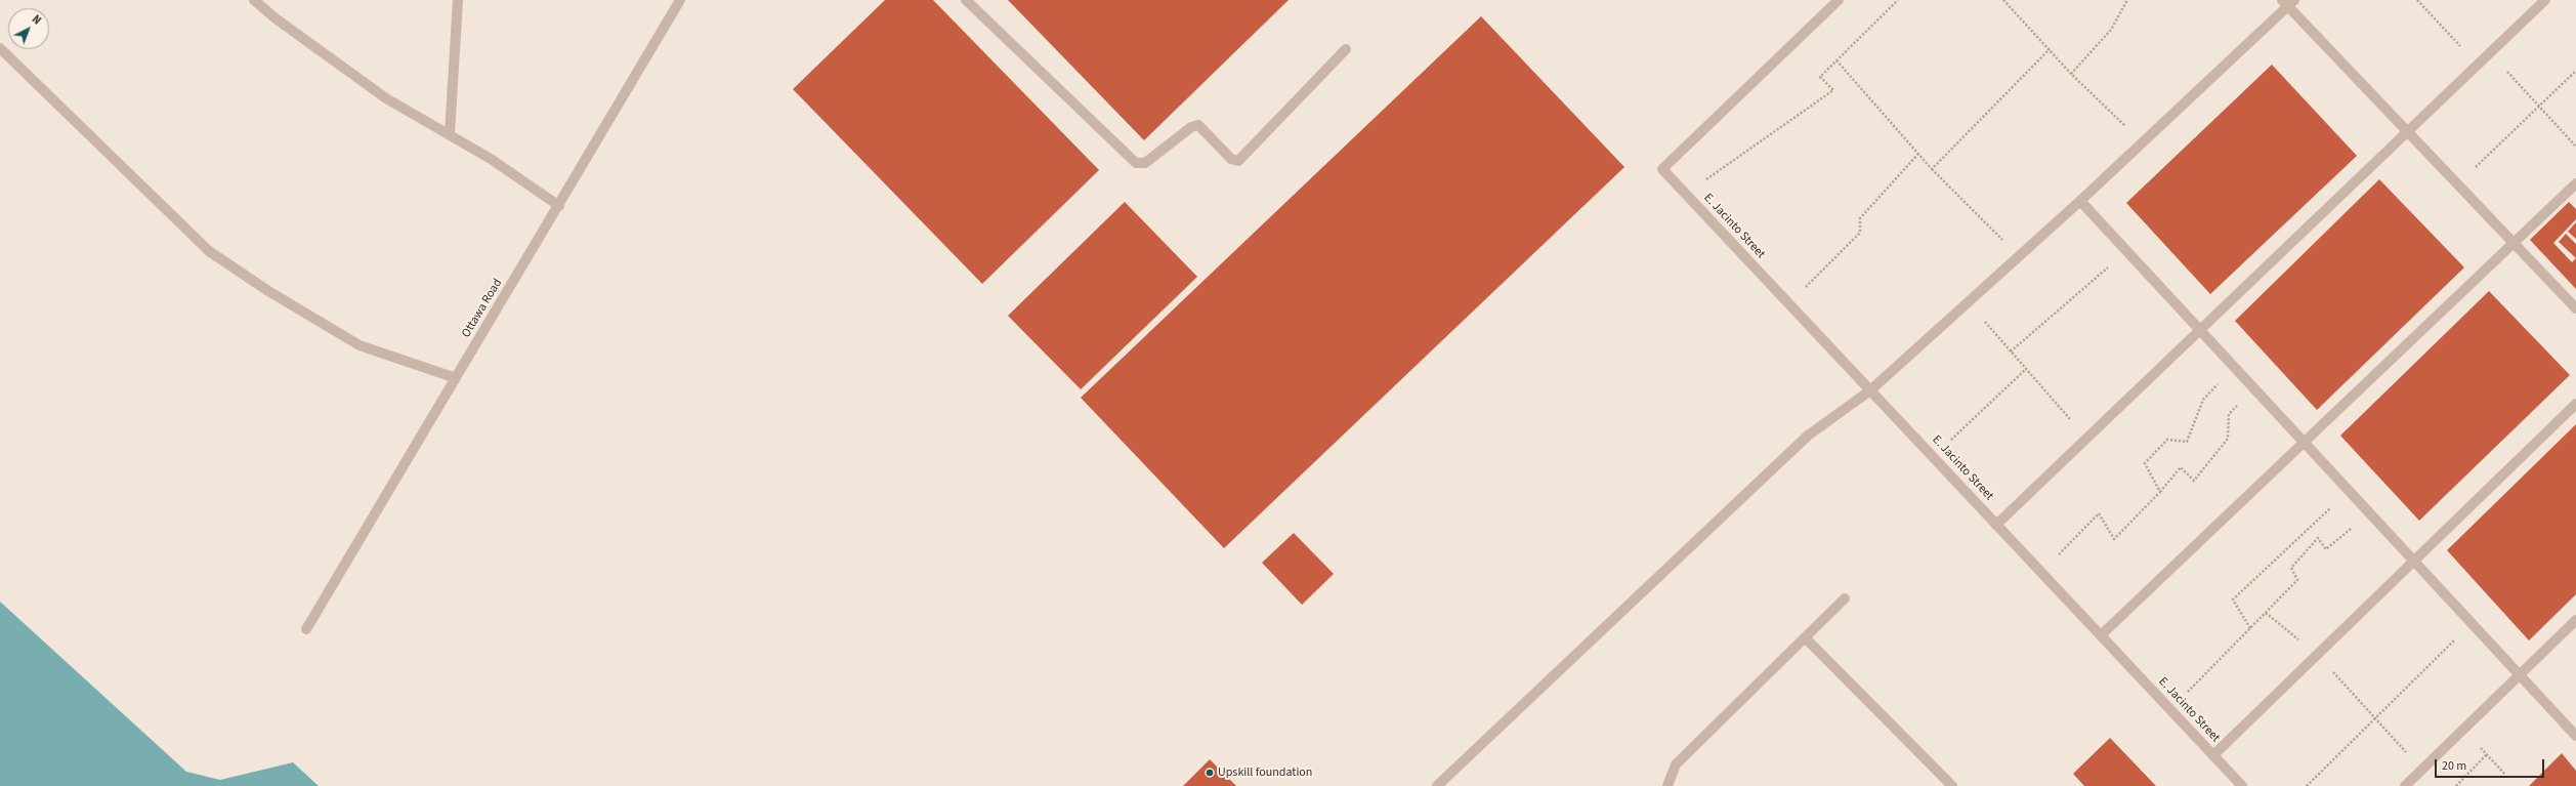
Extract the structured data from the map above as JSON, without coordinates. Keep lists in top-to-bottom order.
{
  "streets": {
    "street": ["E. Jacinto Street", "Ottawa Road"]
  },
  "places": ["Upskill foundation"],
  "scale_bar": "20 m",
  "north": "top right"
}
